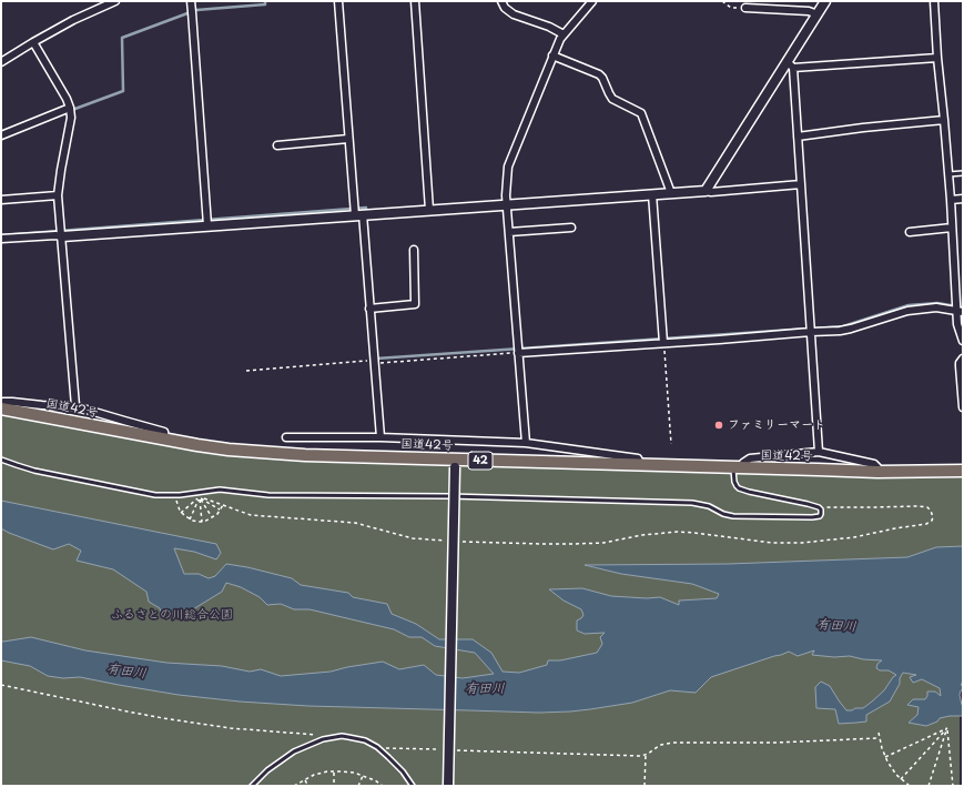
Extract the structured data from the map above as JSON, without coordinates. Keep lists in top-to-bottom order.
{
  "streets": {
    "highway": ["国道42号", "42"]
  },
  "water": ["有田川"],
  "parks": ["ふるさとの川総合公園"],
  "places": ["ファミリーマート"]
}
